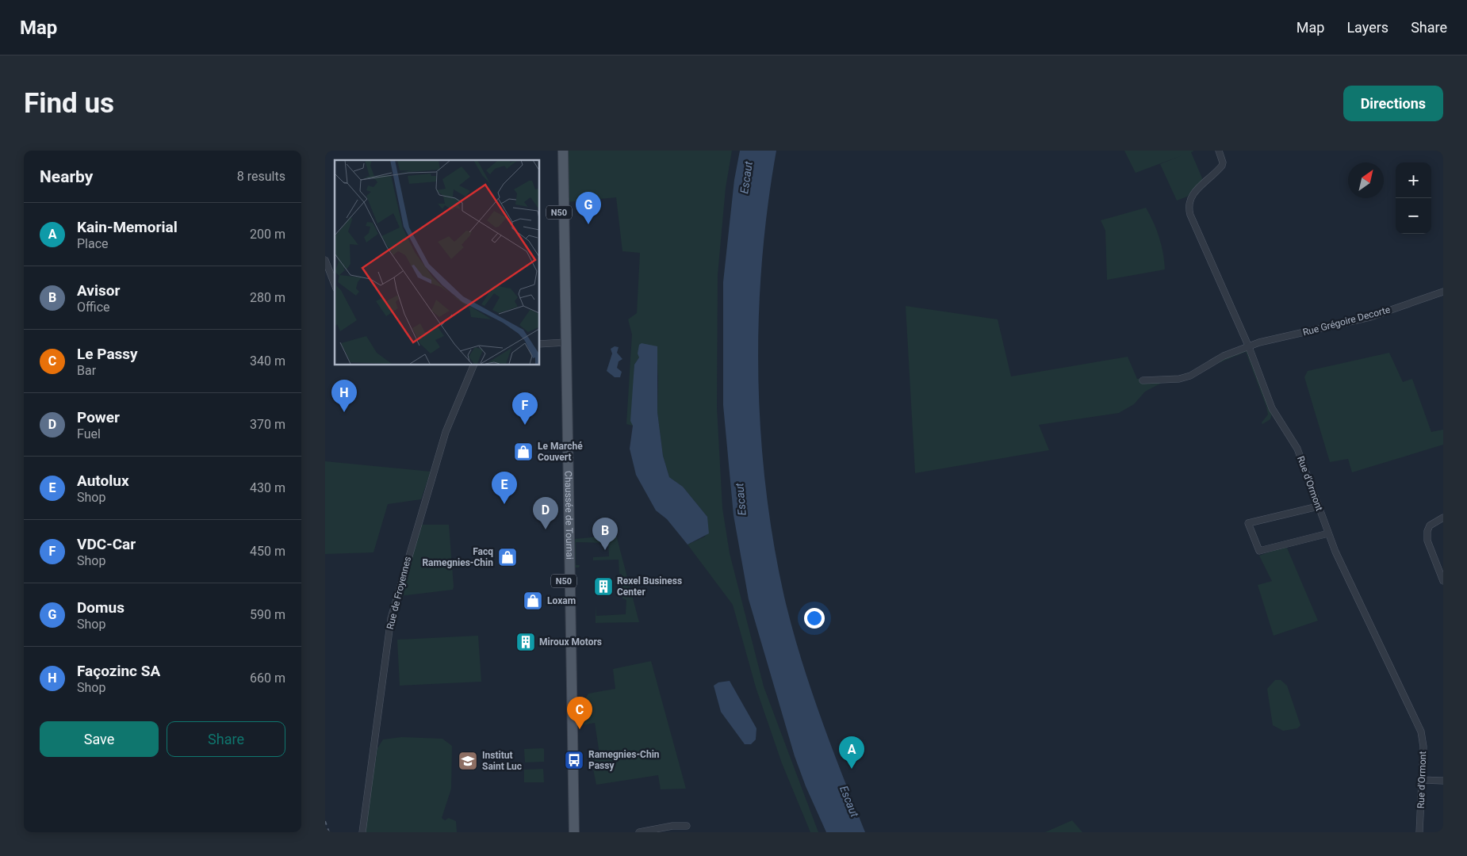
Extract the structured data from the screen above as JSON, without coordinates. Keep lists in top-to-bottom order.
{
  "streets": {
    "main road": ["N50", "Chaussée de Tournai"],
    "street": ["Rue Grégoire Decorte", "Rue d'Ormont", "Rue de Froyennes"]
  },
  "crossings": [
    ["Rue Grégoire Decorte", "Rue d'Ormont"]
  ],
  "water": ["Escaut"],
  "places": {
    "shop": ["Le Marché Couvert", "Facq Ramegnies-Chin", "Loxam"],
    "building": ["Rexel Business Center", "Miroux Motors"],
    "bus stop": ["Ramegnies-Chin Passy"],
    "school or university": ["Institut Saint Luc"]
  },
  "north": "top right",
  "page": {
    "header": "Map",
    "nav": ["Map", "Layers", "Share"],
    "buttons": [
      "Directions",
      ["Save", "Share"]
    ],
    "title": "Find us",
    "heading": ["Nearby", "8 results"],
    "map_buttons": ["+", "−"],
    "pins": [
      "G",
      "H",
      "F",
      "E",
      "D",
      "B",
      "C",
      "A"
    ],
    "list": [
      {
        "mark": "A",
        "name": "Kain-Memorial",
        "note": "Place",
        "value": "200 m"
      },
      {
        "mark": "B",
        "name": "Avisor",
        "note": "Office",
        "value": "280 m"
      },
      {
        "mark": "C",
        "name": "Le Passy",
        "note": "Bar",
        "value": "340 m"
      },
      {
        "mark": "D",
        "name": "Power",
        "note": "Fuel",
        "value": "370 m"
      },
      {
        "mark": "E",
        "name": "Autolux",
        "note": "Shop",
        "value": "430 m"
      },
      {
        "mark": "F",
        "name": "VDC-Car",
        "note": "Shop",
        "value": "450 m"
      },
      {
        "mark": "G",
        "name": "Domus",
        "note": "Shop",
        "value": "590 m"
      },
      {
        "mark": "H",
        "name": "Façozinc SA",
        "note": "Shop",
        "value": "660 m"
      }
    ]
  }
}
